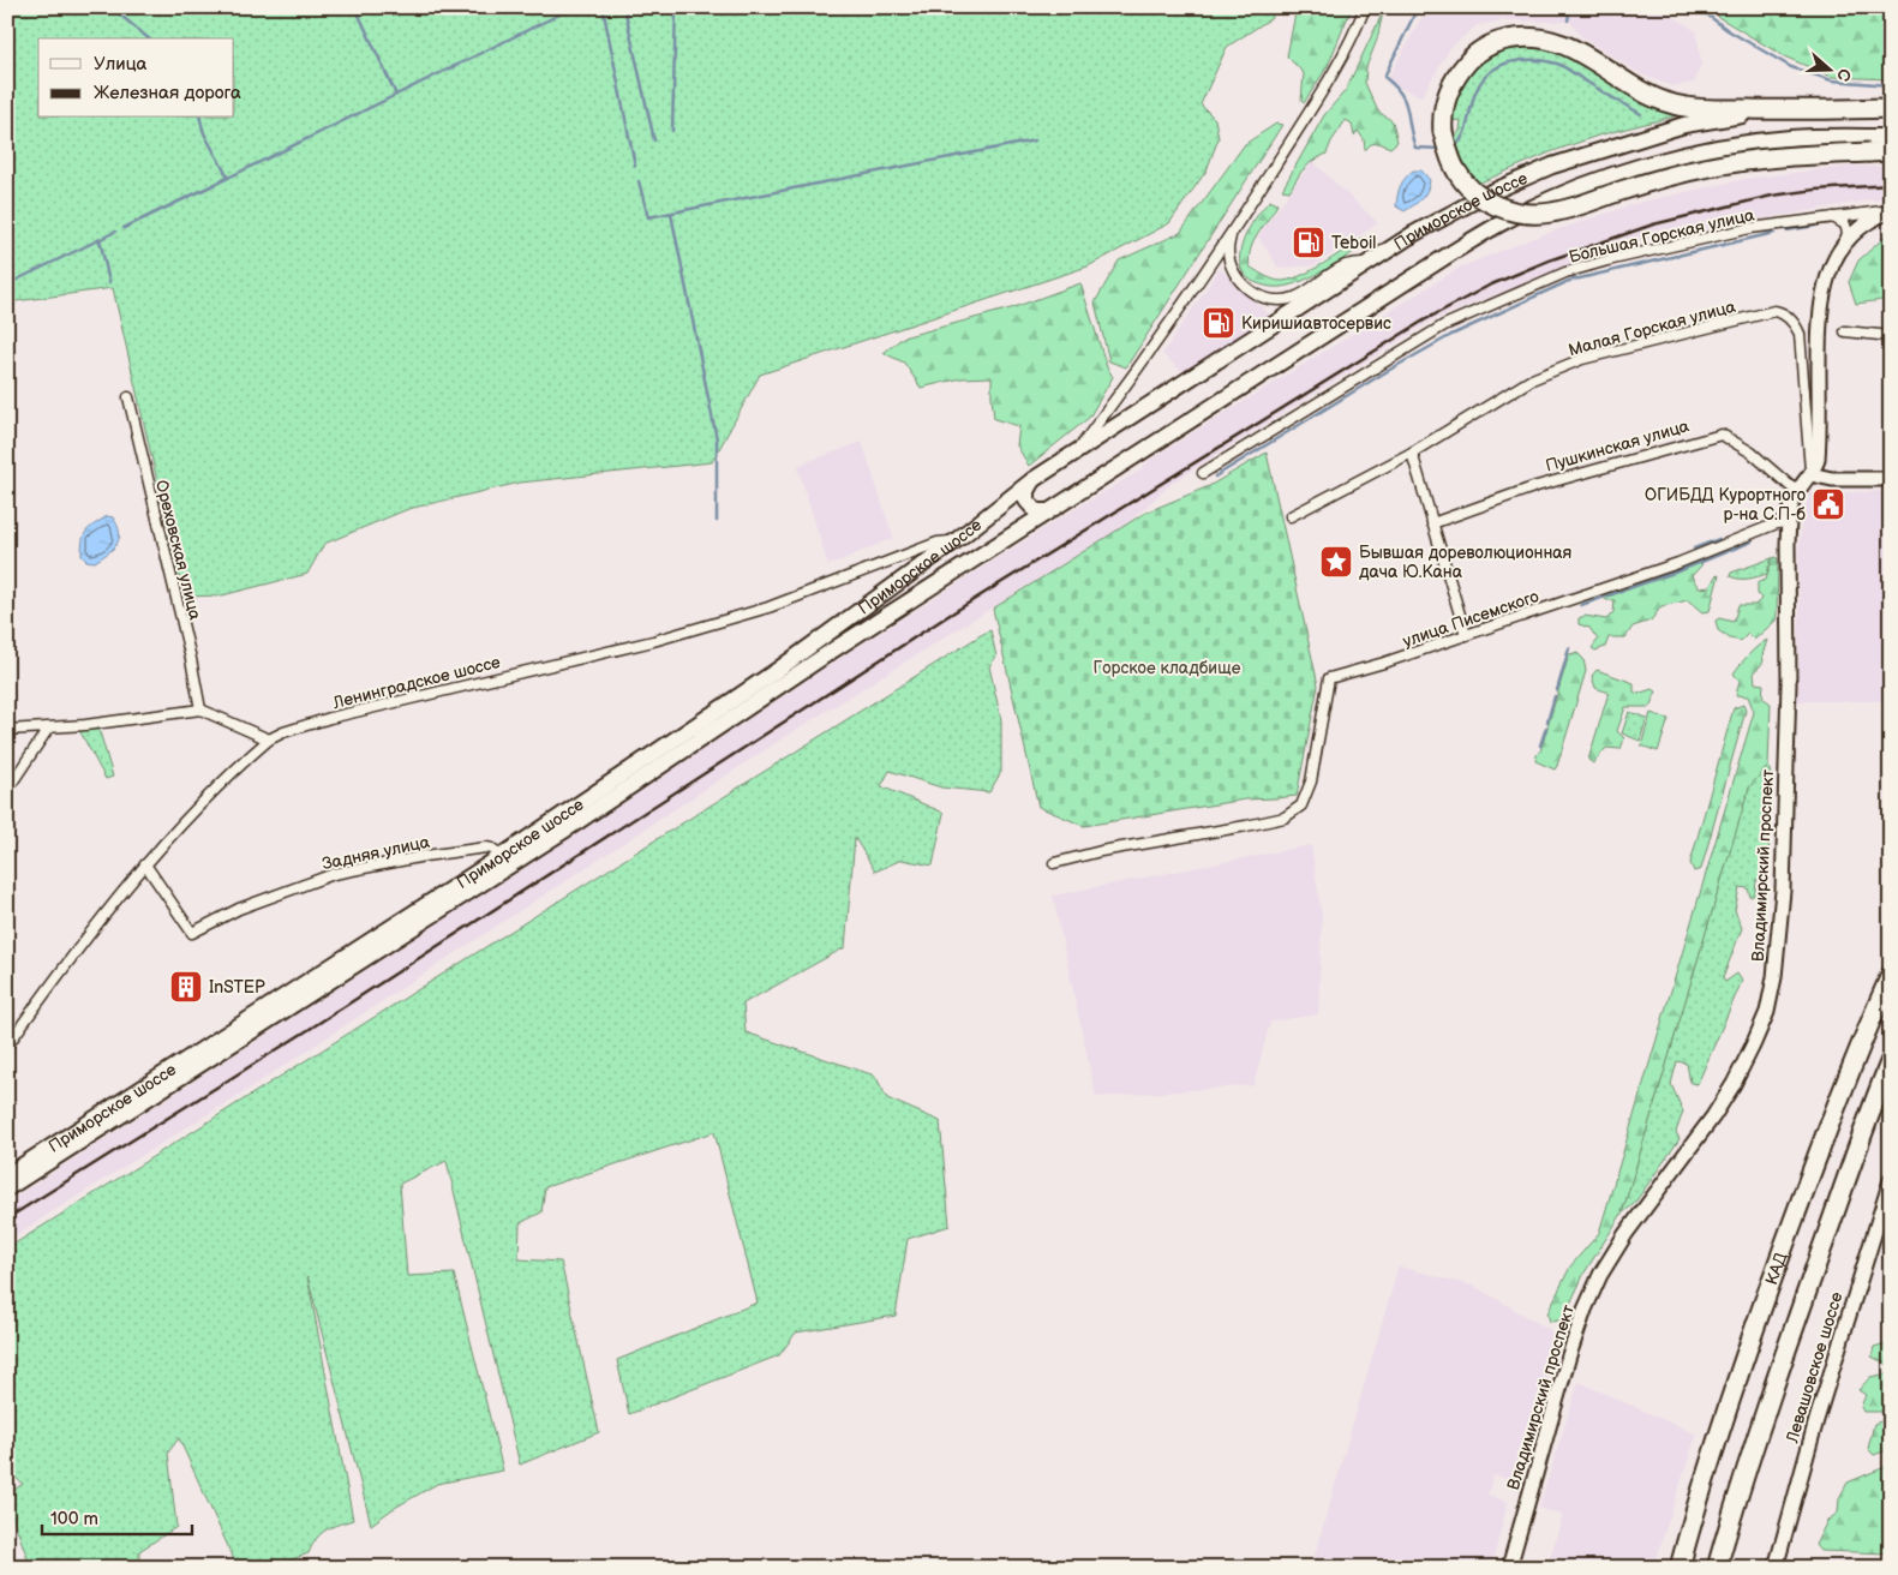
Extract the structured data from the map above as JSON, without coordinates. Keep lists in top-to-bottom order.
{
  "streets": {
    "highway": ["Приморское шоссе", "КАД"],
    "main road": ["Владимирский проспект", "Левашовское шоссе"],
    "street": [
      "Большая Горская улица",
      "Малая Горская улица",
      "Пушкинская улица",
      "Ореховская улица",
      "улица Писемского",
      "Ленинградское шоссе",
      "Задняя улица"
    ]
  },
  "crossings": [
    ["Приморское шоссе", "Ленинградское шоссе"],
    ["Приморское шоссе", "Задняя улица"],
    ["Большая Горская улица", "Владимирский проспект"],
    ["Малая Горская улица", "Владимирский проспект"],
    ["Пушкинская улица", "Владимирский проспект"],
    ["улица Писемского", "Владимирский проспект"],
    ["Ленинградское шоссе", "Задняя улица"]
  ],
  "parks": ["Горское кладбище"],
  "places": {
    "fuel station": ["Teboil", "Киришиавтосервис"],
    "public building": ["ОГИБДД Курортного р-на С.П-б"],
    "place": ["Бывшая дореволюционная дача Ю.Кана"],
    "building": ["InSTEP"]
  },
  "legend": ["Улица", "Железная дорога"],
  "scale_bar": "100 m",
  "north": "right"
}
